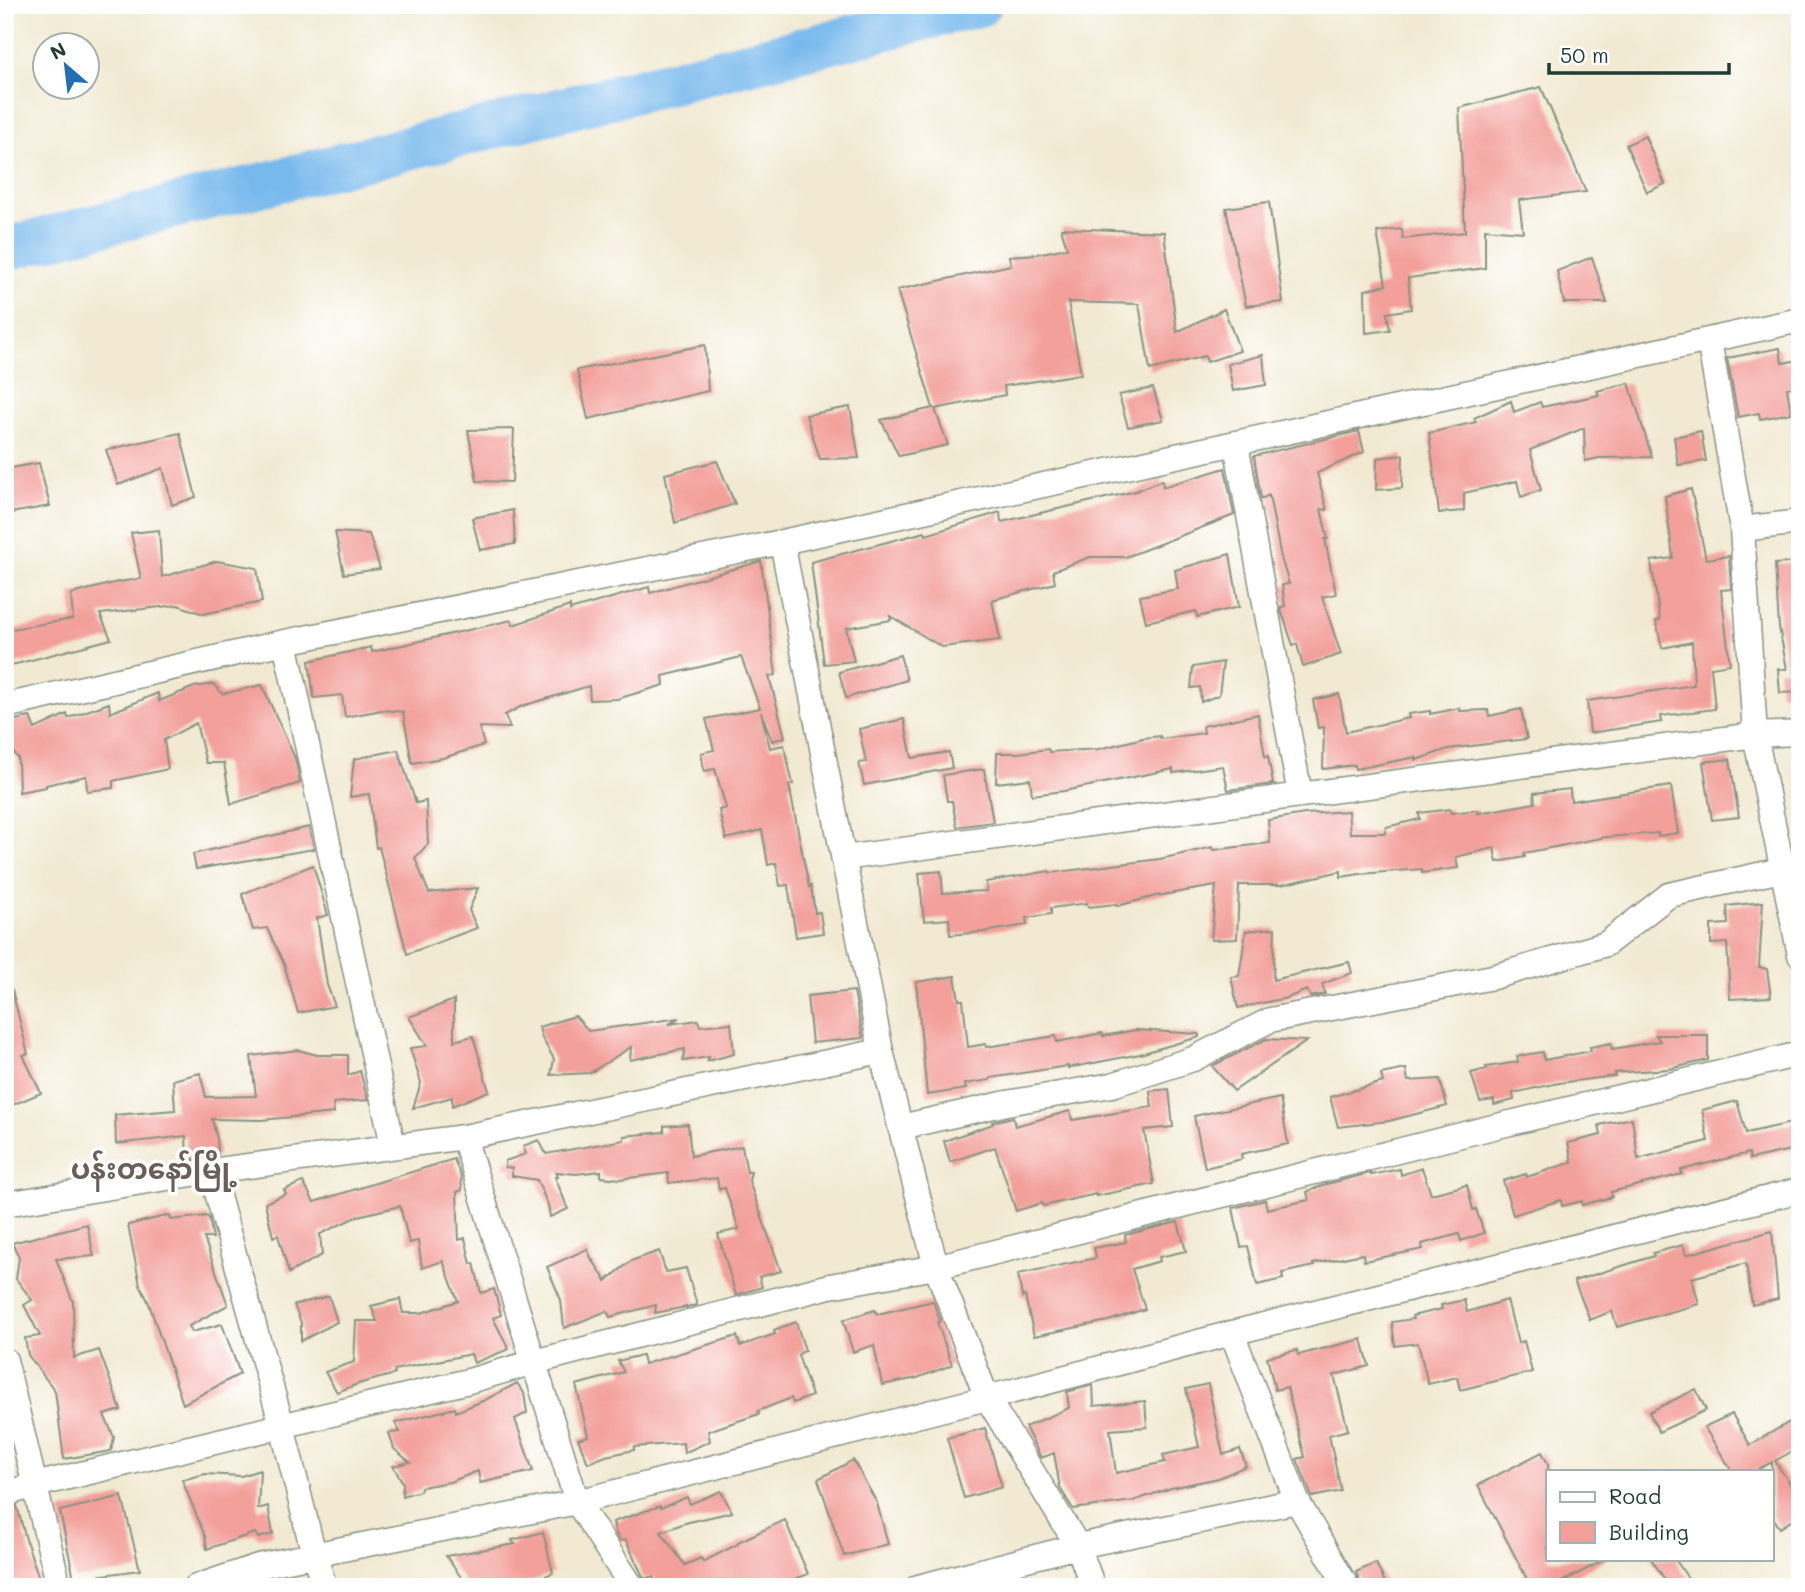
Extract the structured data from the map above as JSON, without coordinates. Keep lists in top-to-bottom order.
{
  "districts": ["ပန်းတနော်မြို့"],
  "legend": ["Road", "Building"],
  "scale_bar": "50 m",
  "north": "top left"
}
